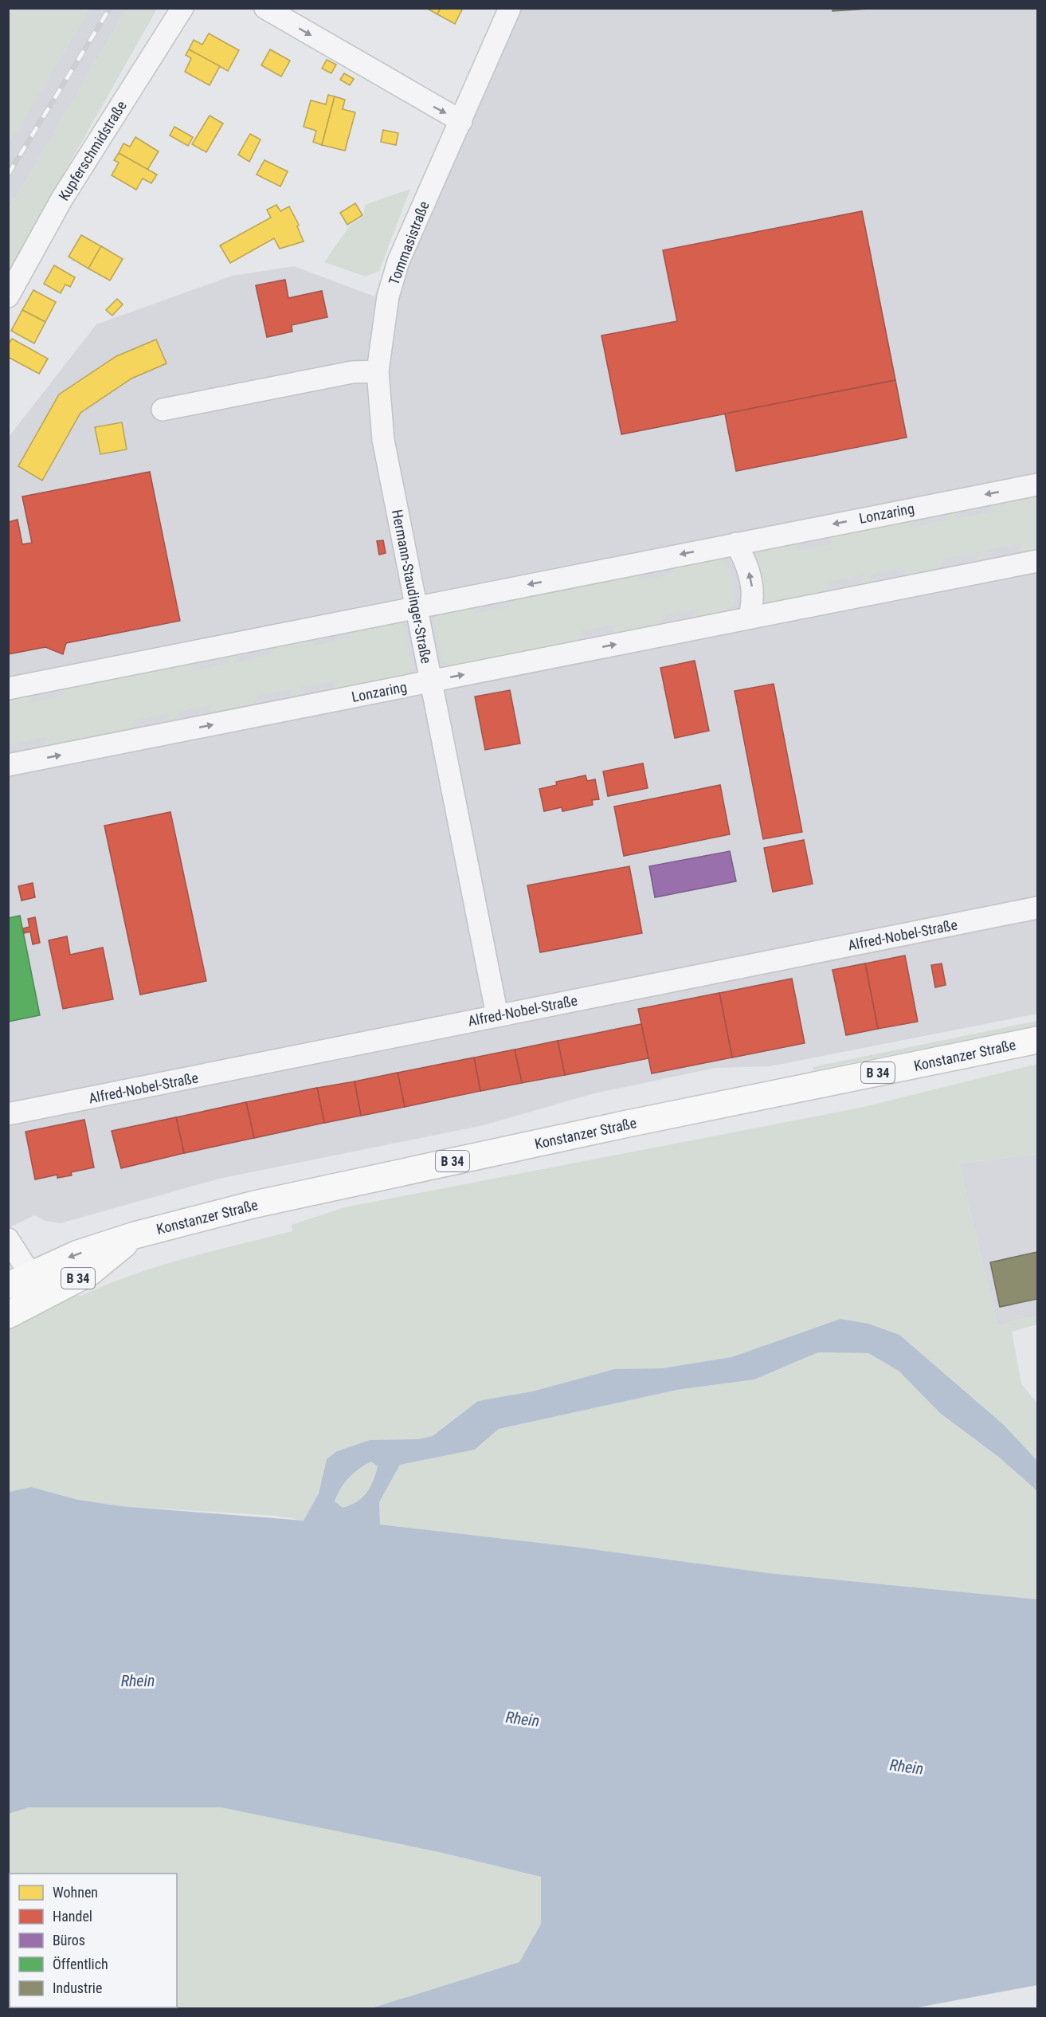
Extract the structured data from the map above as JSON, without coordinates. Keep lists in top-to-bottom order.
{
  "streets": {
    "main road": ["Konstanzer Straße", "B 34"],
    "street": [
      "Kupferschmidstraße",
      "Tommasistraße",
      "Lonzaring",
      "Hermann-Staudinger-Straße",
      "Alfred-Nobel-Straße"
    ]
  },
  "crossings": [
    ["Tommasistraße", "Hermann-Staudinger-Straße"],
    ["Lonzaring", "Hermann-Staudinger-Straße"],
    ["Hermann-Staudinger-Straße", "Alfred-Nobel-Straße"]
  ],
  "water": ["Rhein"],
  "legend": [
    "Wohnen",
    "Handel",
    "Büros",
    "Öffentlich",
    "Industrie"
  ]
}
